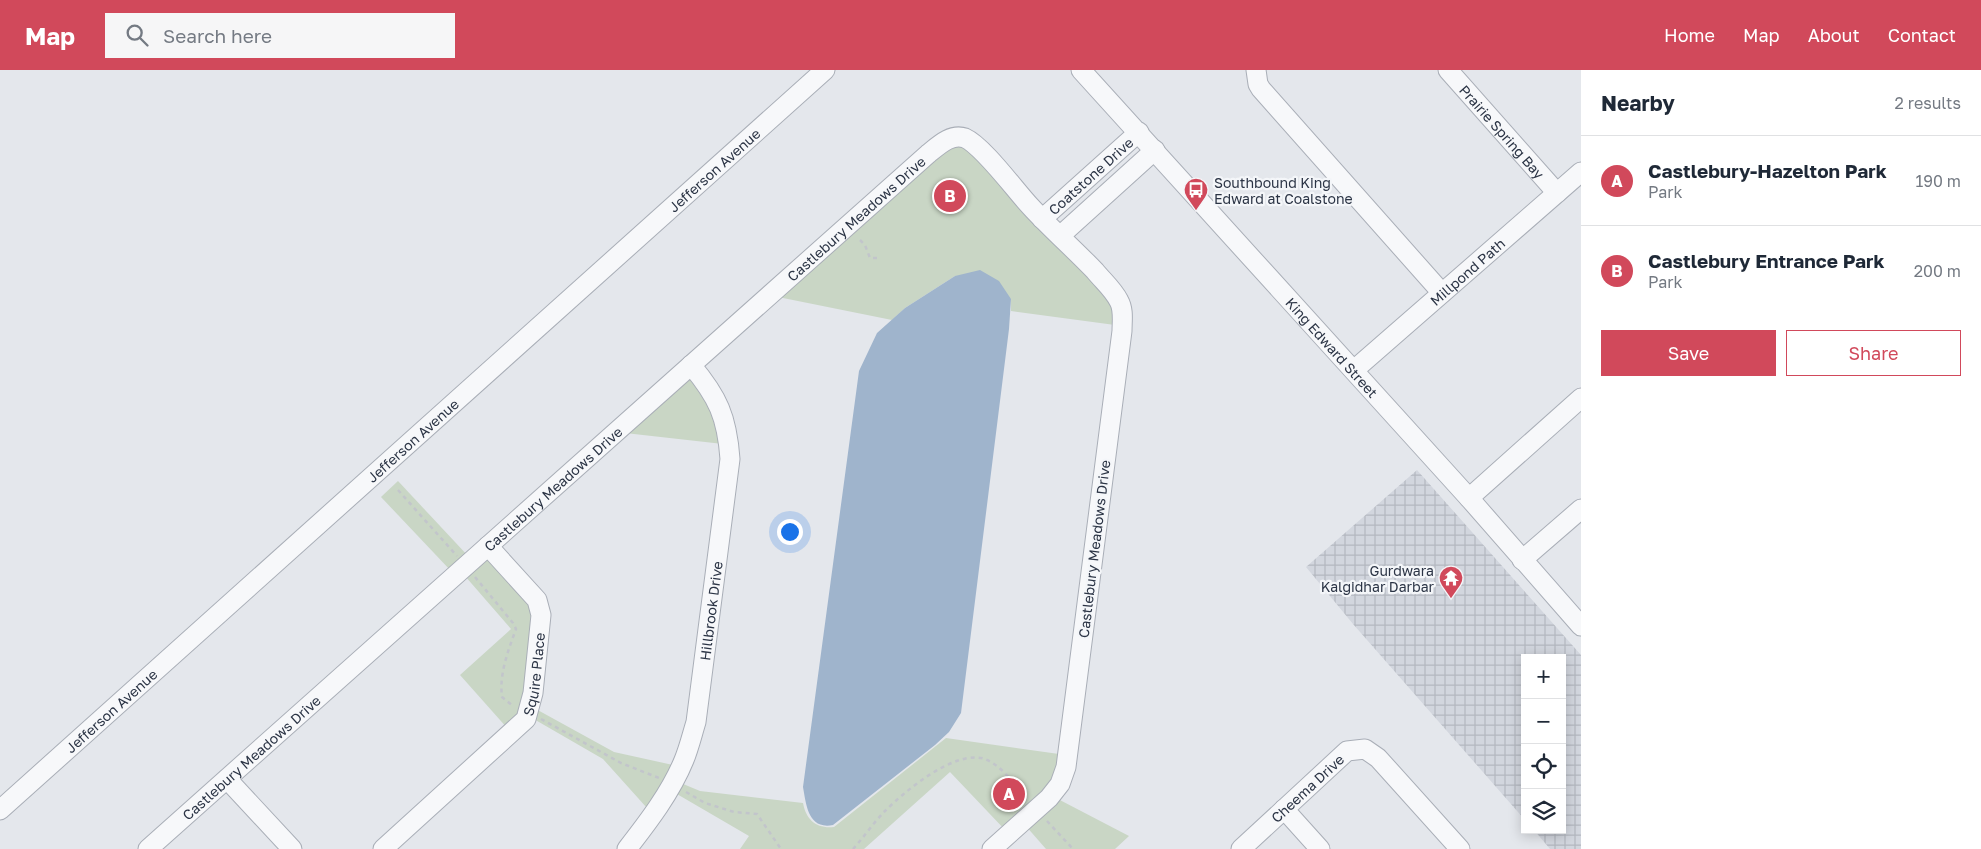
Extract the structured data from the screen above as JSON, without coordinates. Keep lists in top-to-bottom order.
{
  "streets": {
    "street": [
      "Prairie Spring Bay",
      "Jefferson Avenue",
      "Coatstone Drive",
      "Castlebury Meadows Drive",
      "Millpond Path",
      "King Edward Street",
      "Hillbrook Drive",
      "Squire Place",
      "Cheema Drive"
    ]
  },
  "crossings": [
    ["Prairie Spring Bay", "Millpond Path"],
    ["Coatstone Drive", "Castlebury Meadows Drive"],
    ["Coatstone Drive", "King Edward Street"],
    ["Castlebury Meadows Drive", "Hillbrook Drive"],
    ["Castlebury Meadows Drive", "Squire Place"],
    ["Millpond Path", "King Edward Street"]
  ],
  "places": {
    "bus stop": ["Southbound King Edward at Coalstone"],
    "temple": ["Gurdwara Kalgidhar Darbar"]
  },
  "page": {
    "header": "Map",
    "search": "Search here",
    "nav": [
      "Home",
      "Map",
      "About",
      "Contact"
    ],
    "heading": ["Nearby", "2 results"],
    "list": [
      {
        "mark": "A",
        "name": "Castlebury-Hazelton Park",
        "note": "Park",
        "value": "190 m"
      },
      {
        "mark": "B",
        "name": "Castlebury Entrance Park",
        "note": "Park",
        "value": "200 m"
      }
    ],
    "pins": ["B", "A"],
    "buttons": ["Save", "Share"],
    "map_buttons": ["+", "−"]
  }
}
